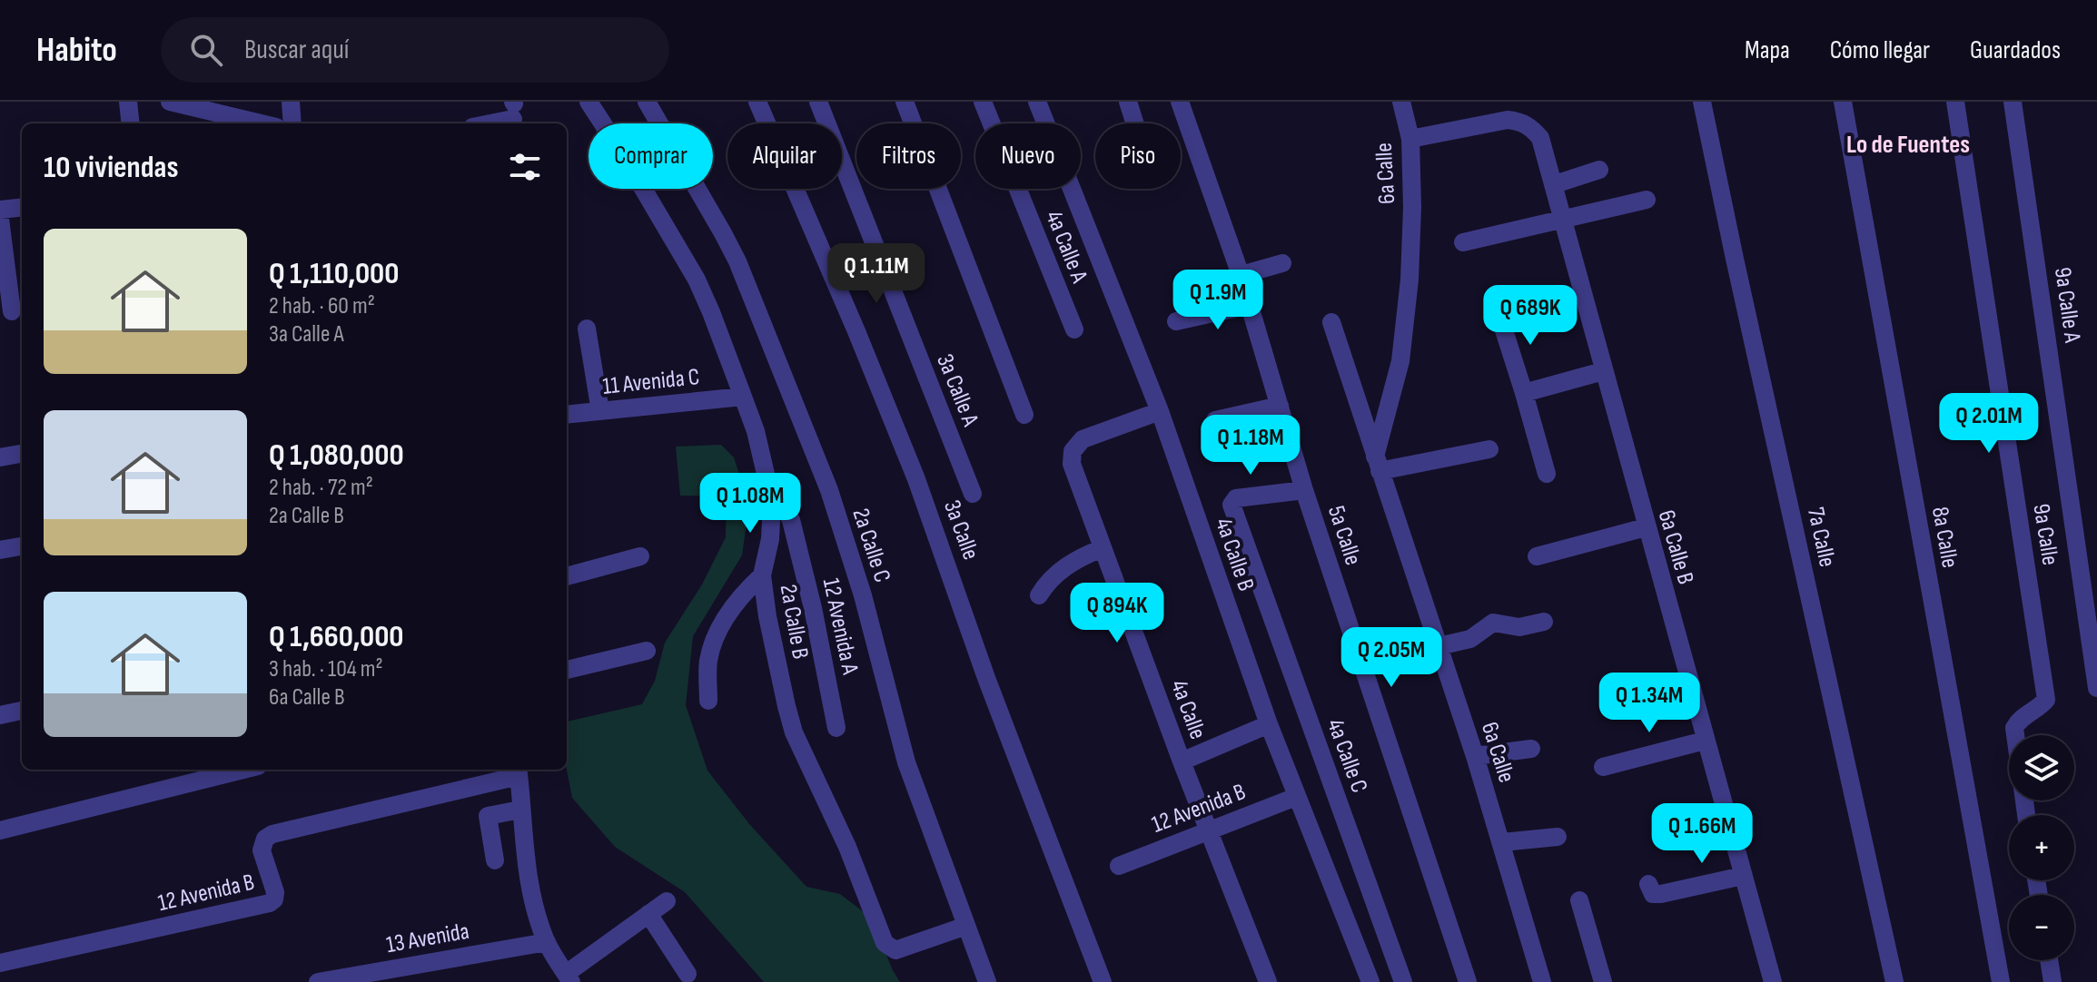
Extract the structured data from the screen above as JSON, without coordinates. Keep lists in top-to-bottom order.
{
  "streets": {
    "street": [
      "6a Calle",
      "4a Calle A",
      "9a Calle A",
      "11 Avenida C",
      "3a Calle A",
      "3a Calle",
      "9a Calle",
      "5a Calle",
      "7a Calle",
      "8a Calle",
      "2a Calle C",
      "6a Calle B",
      "4a Calle B",
      "2a Calle B",
      "12 Avenida A",
      "4a Calle",
      "4a Calle C",
      "12 Avenida B",
      "13 Avenida"
    ]
  },
  "crossings": [
    ["6a Calle", "6a Calle B"],
    ["11 Avenida C", "2a Calle B"],
    ["5a Calle", "4a Calle C"],
    ["2a Calle C", "2a Calle B"],
    ["4a Calle B", "4a Calle"],
    ["4a Calle B", "12 Avenida B"],
    ["2a Calle B", "12 Avenida A"],
    ["4a Calle", "12 Avenida B"]
  ],
  "districts": ["Lo de Fuentes"],
  "page": {
    "header": "Habito",
    "search": "Buscar aquí",
    "nav": ["Mapa", "Cómo llegar", "Guardados"],
    "chip": [
      "Comprar",
      "Alquilar",
      "Filtros",
      "Nuevo",
      "Piso"
    ],
    "heading": "10 viviendas",
    "list": [
      {
        "name": "Q 1,110,000",
        "note": "2 hab. · 60 m² · 3a Calle A"
      },
      {
        "name": "Q 1,080,000",
        "note": "2 hab. · 72 m² · 2a Calle B"
      },
      {
        "name": "Q 1,660,000",
        "note": "3 hab. · 104 m² · 6a Calle B"
      }
    ],
    "price": [
      "Q 1.11M",
      "Q 1.9M",
      "Q 689K",
      "Q 2.01M",
      "Q 1.18M",
      "Q 1.08M",
      "Q 894K",
      "Q 2.05M",
      "Q 1.34M",
      "Q 1.66M"
    ],
    "map_buttons": ["+", "−"]
  }
}
